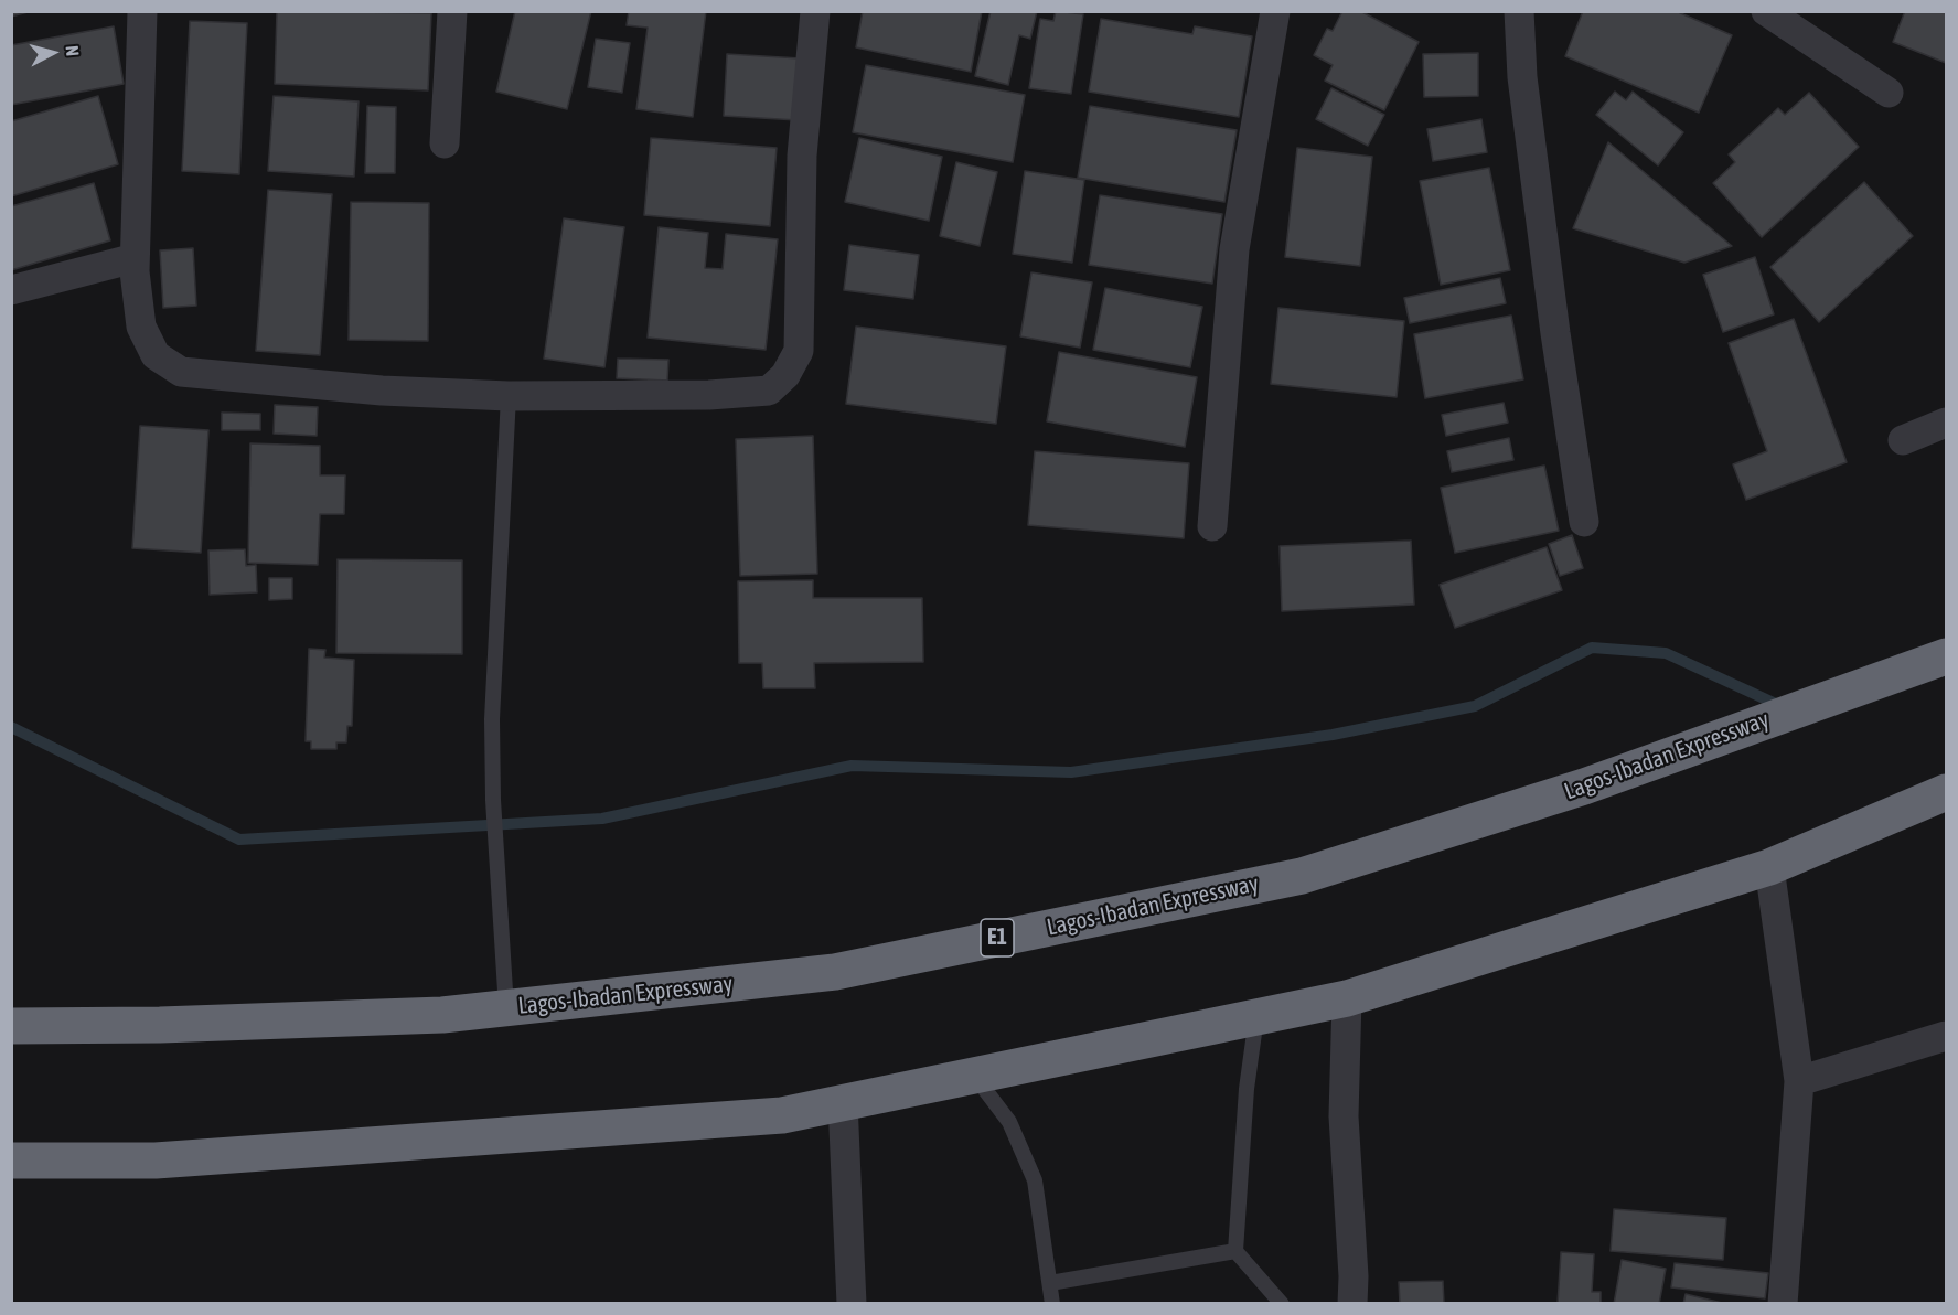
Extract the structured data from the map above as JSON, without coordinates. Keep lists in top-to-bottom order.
{
  "streets": {
    "highway": ["Lagos-Ibadan Expressway", "E1"]
  },
  "north": "right"
}
